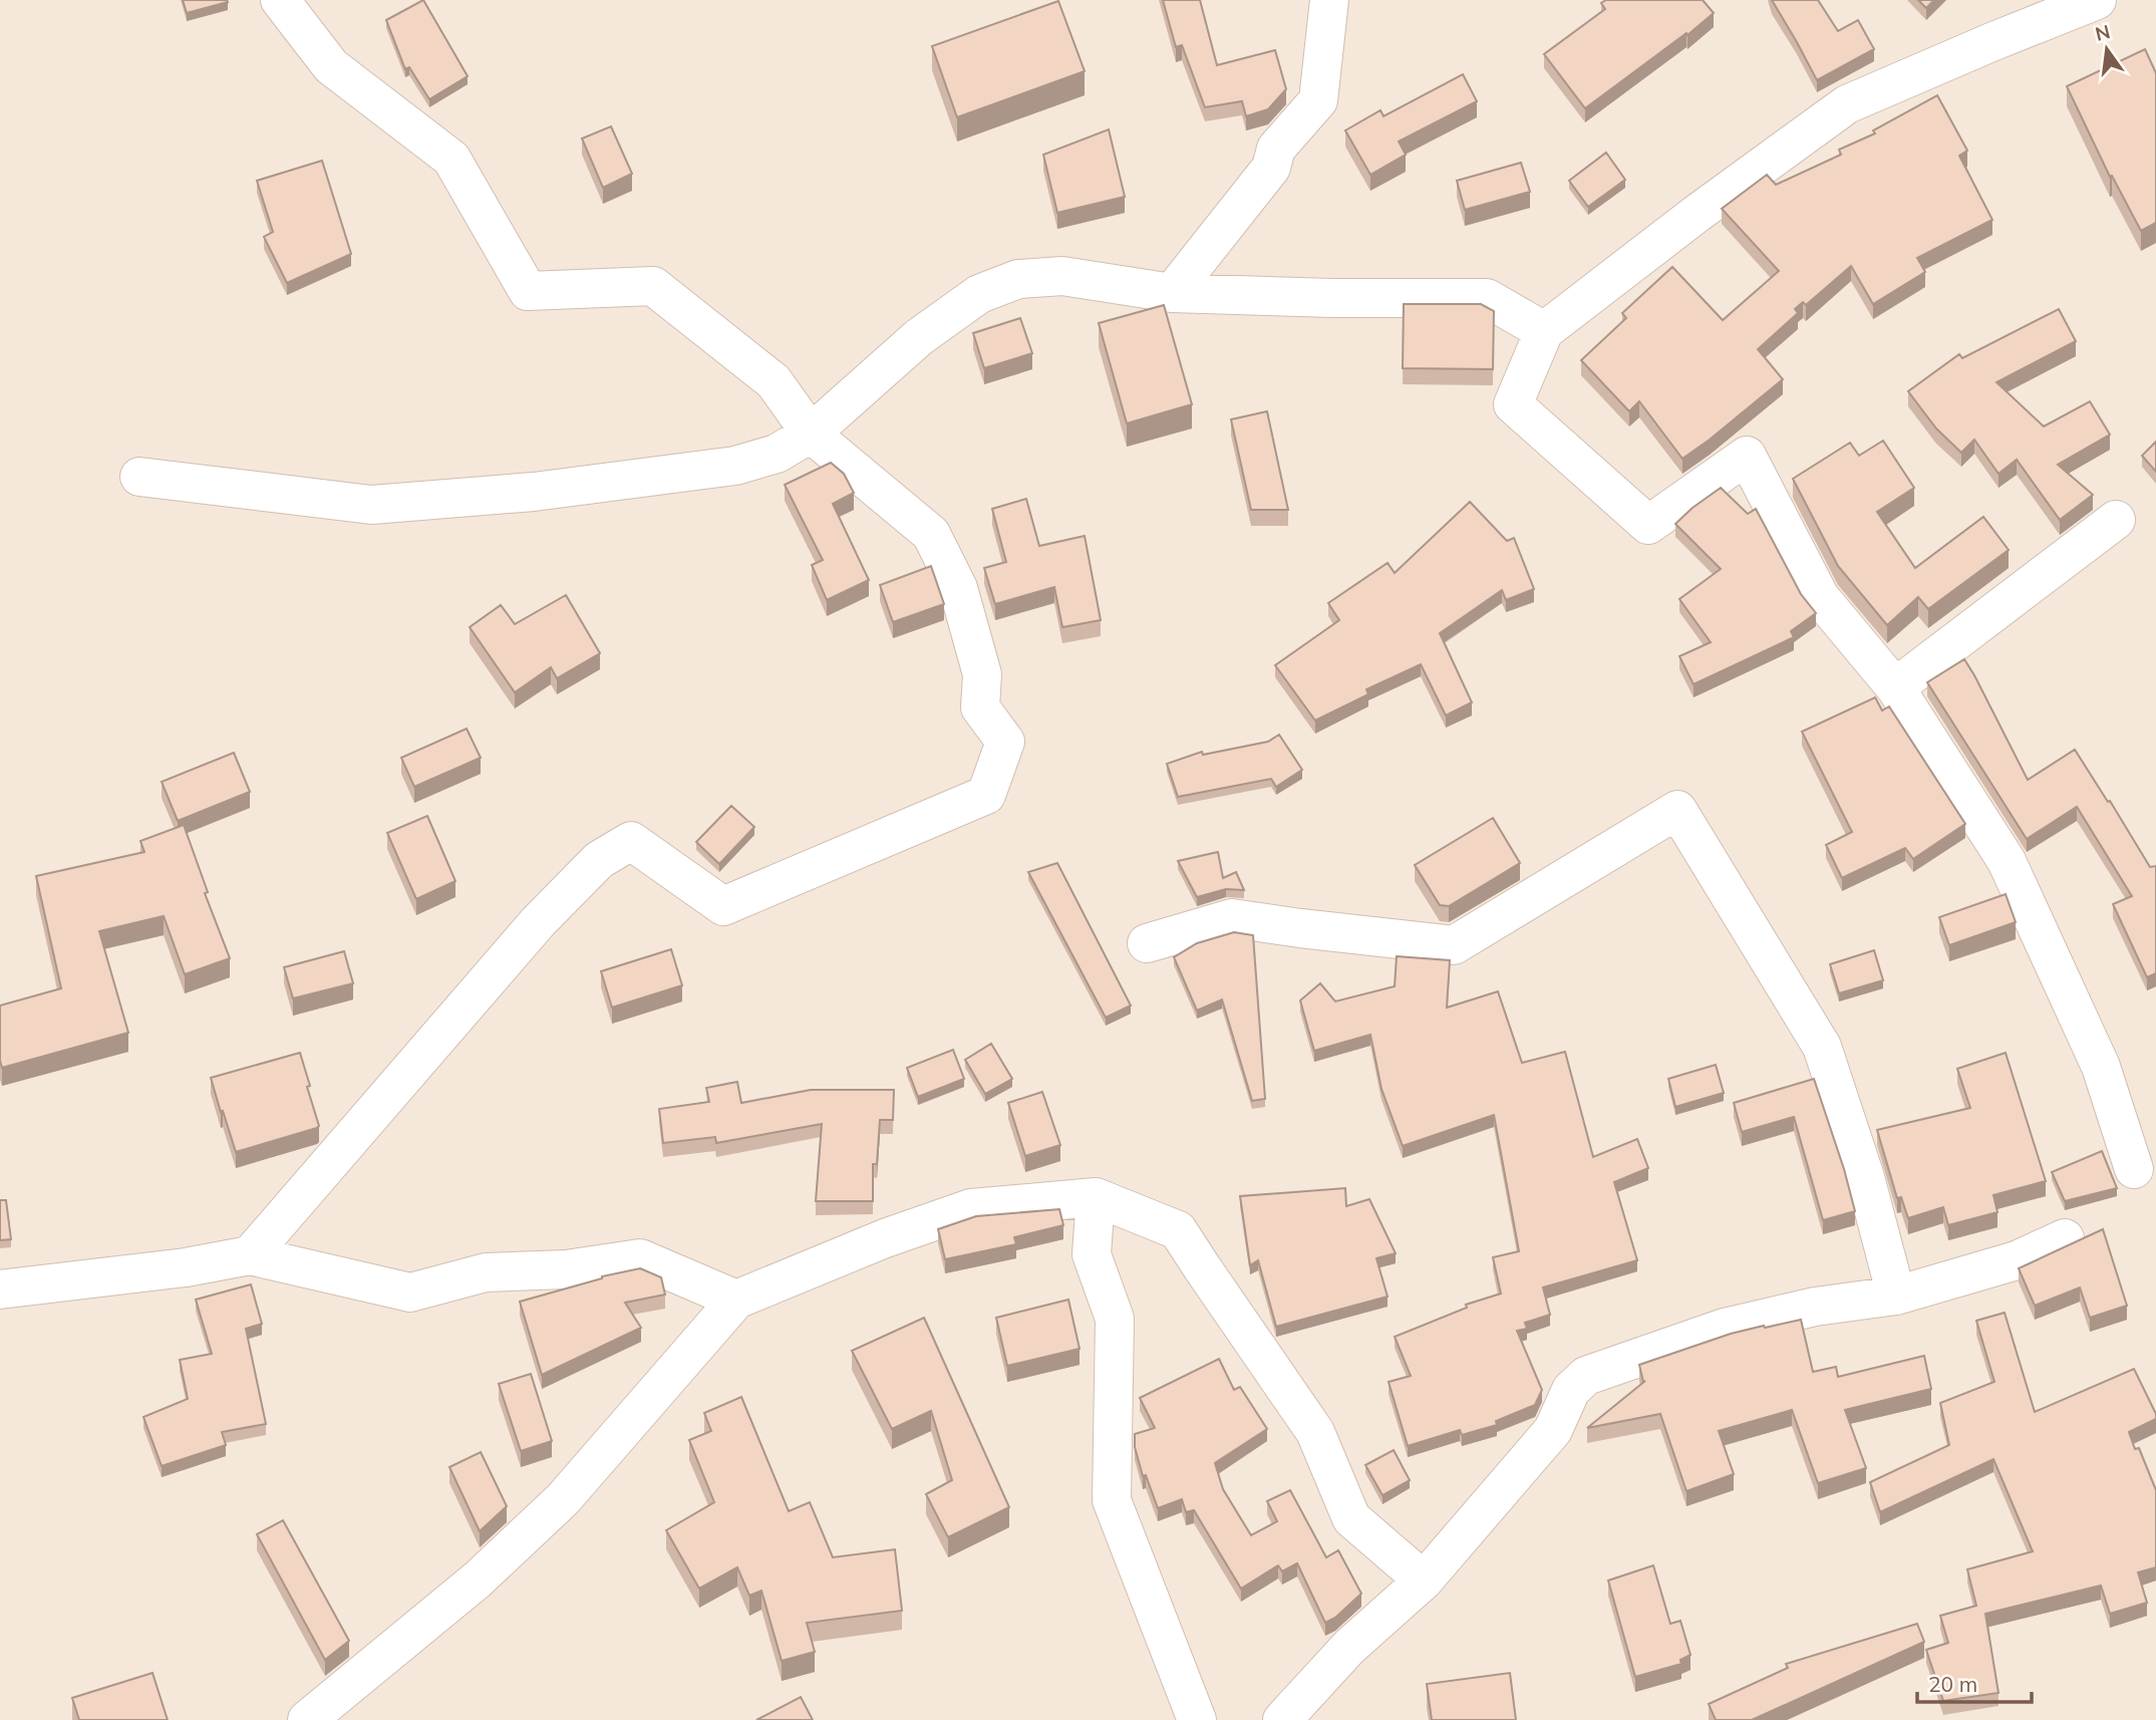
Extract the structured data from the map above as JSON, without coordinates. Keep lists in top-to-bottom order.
{
  "scale_bar": "20 m",
  "north": "top"
}
